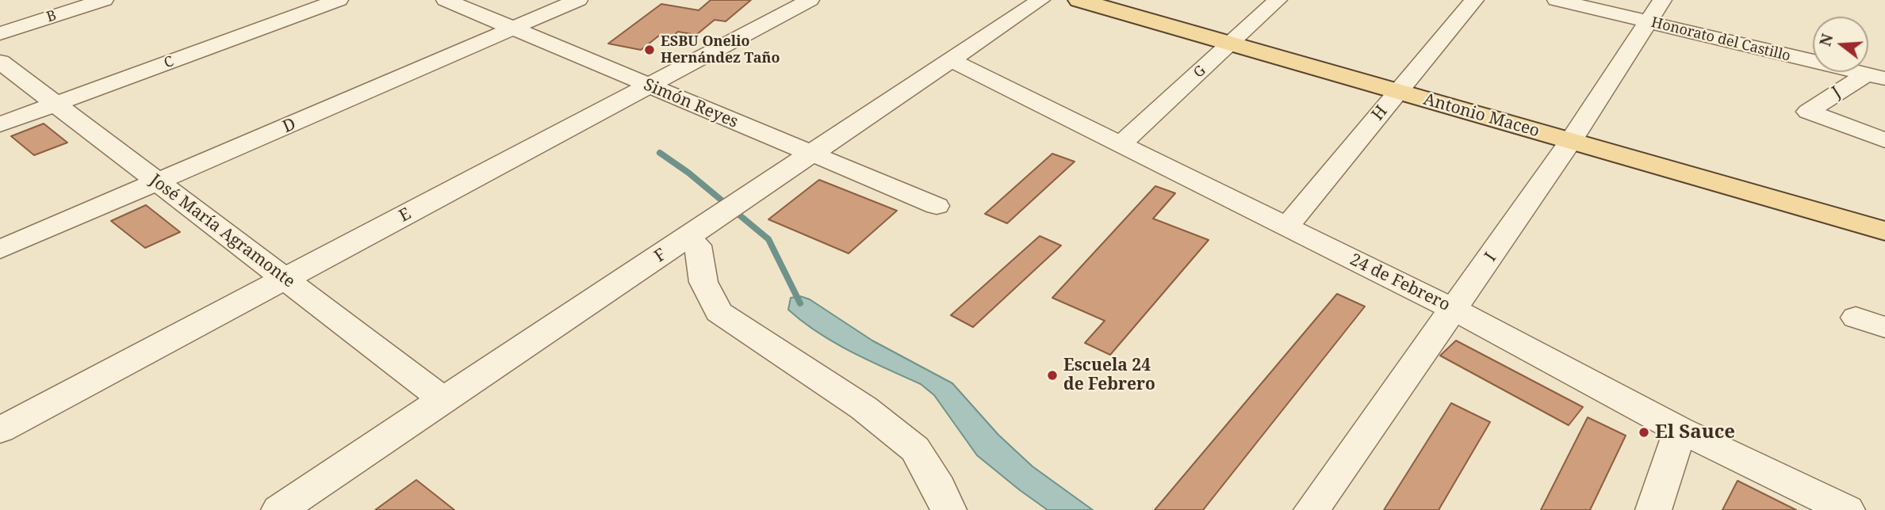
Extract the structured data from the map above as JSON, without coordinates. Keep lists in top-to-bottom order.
{
  "streets": {
    "main road": ["Antonio Maceo"],
    "street": [
      "B",
      "Honorato del Castillo",
      "C",
      "G",
      "J",
      "Simón Reyes",
      "H",
      "D",
      "E",
      "José María Agramonte",
      "F",
      "I",
      "24 de Febrero"
    ]
  },
  "crossings": [
    ["Honorato del Castillo", "J"],
    ["Honorato del Castillo", "I"],
    ["C", "José María Agramonte"],
    ["G", "Antonio Maceo"],
    ["G", "24 de Febrero"],
    ["Simón Reyes", "D"],
    ["Simón Reyes", "E"],
    ["Simón Reyes", "F"],
    ["H", "Antonio Maceo"],
    ["H", "24 de Febrero"],
    ["Antonio Maceo", "I"],
    ["D", "José María Agramonte"],
    ["E", "José María Agramonte"],
    ["José María Agramonte", "F"],
    ["F", "24 de Febrero"],
    ["I", "24 de Febrero"]
  ],
  "places": ["ESBU Onelio Hernández Taño", "Escuela 24 de Febrero", "El Sauce"],
  "north": "left"
}
